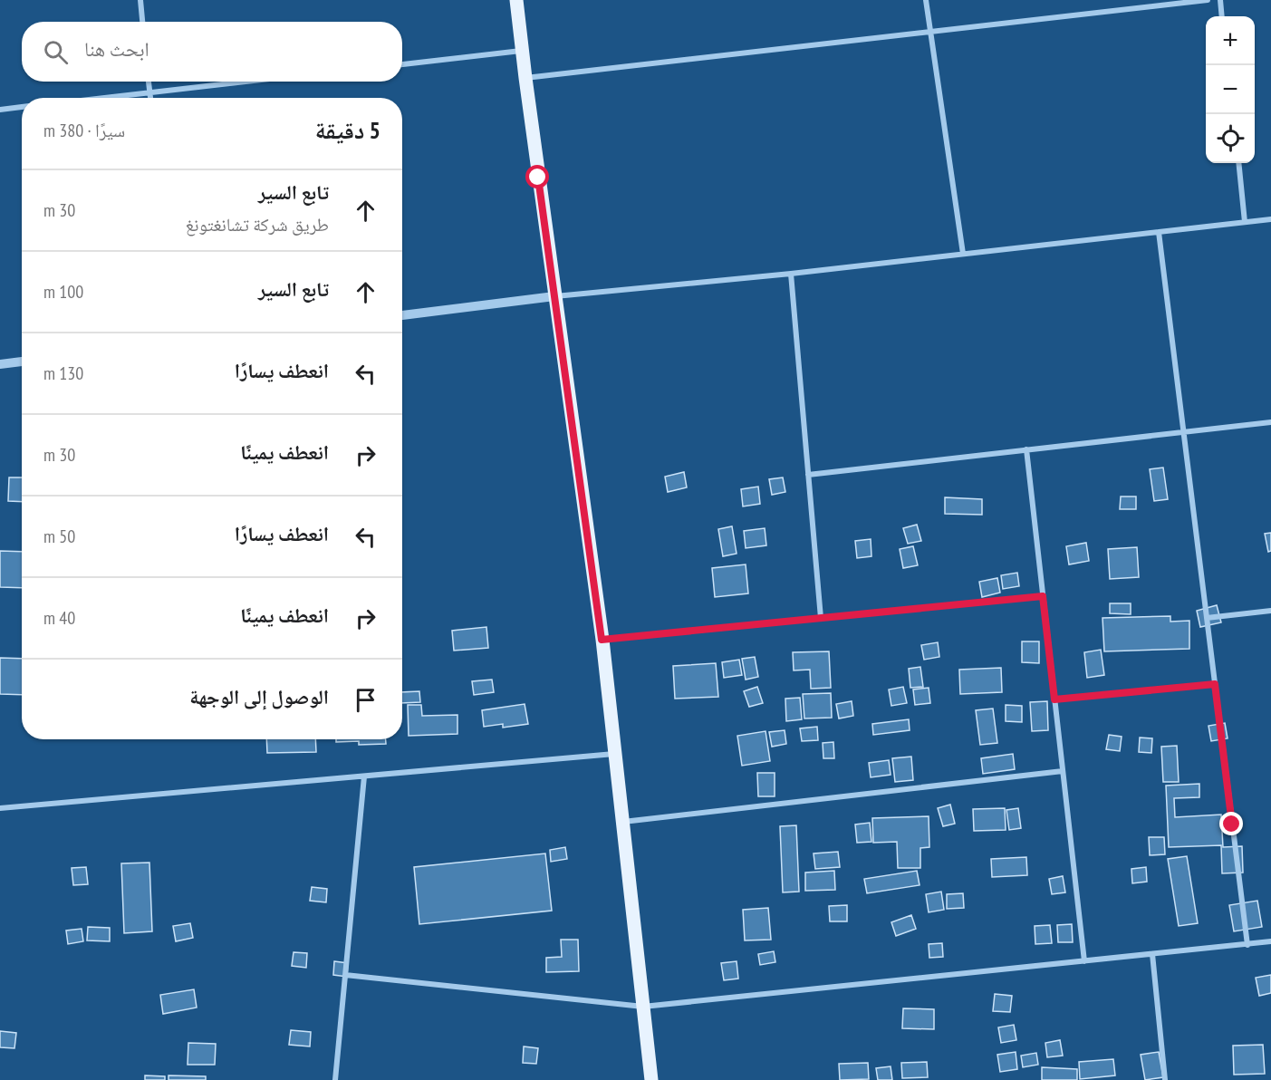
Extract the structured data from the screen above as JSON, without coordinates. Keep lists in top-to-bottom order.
{
  "page": {
    "map_buttons": ["+", "−"],
    "search": "ابحث هنا",
    "heading": ["5 دقيقة", "سيرًا · 380 m"],
    "list": [
      ["تابع السير", "طريق شركة تشانغتونغ", "30 m"],
      ["تابع السير", "100 m"],
      ["انعطف يسارًا", "130 m"],
      ["انعطف يمينًا", "30 m"],
      ["انعطف يسارًا", "50 m"],
      ["انعطف يمينًا", "40 m"],
      "الوصول إلى الوجهة"
    ]
  }
}
